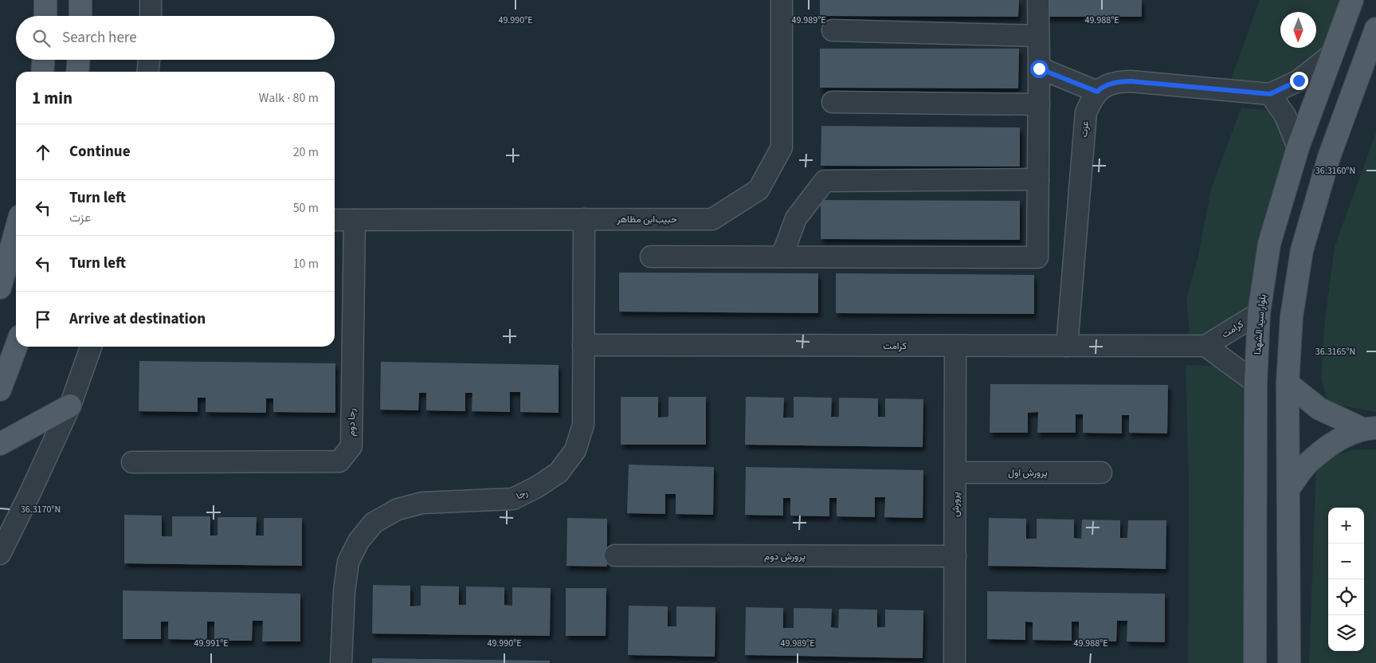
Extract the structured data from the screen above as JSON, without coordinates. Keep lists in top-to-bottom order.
{
  "streets": {
    "main road": ["بلوار سید الشهدا"],
    "street": [
      "عزت",
      "حبیب‌ابن مظاهر",
      "کرامت",
      "رجا دوم",
      "پرورش اول",
      "رجا",
      "پرورش",
      "پرورش دوم"
    ]
  },
  "crossings": [
    ["عزت", "کرامت"],
    ["حبیب‌ابن مظاهر", "رجا دوم"],
    ["حبیب‌ابن مظاهر", "رجا"],
    ["بلوار سید الشهدا", "کرامت"],
    ["کرامت", "رجا"],
    ["کرامت", "پرورش"],
    ["پرورش اول", "پرورش"],
    ["پرورش", "پرورش دوم"]
  ],
  "north": "bottom",
  "page": {
    "search": "Search here",
    "heading": ["1 min", "Walk · 80 m"],
    "list": [
      ["Continue", "20 m"],
      ["Turn left", "عزت", "50 m"],
      ["Turn left", "10 m"],
      "Arrive at destination"
    ],
    "map_buttons": ["+", "−"]
  },
  "coordinates": [
    "49.990°E",
    "49.989°E",
    "49.988°E",
    "36.3160°N",
    "36.3165°N",
    "36.3170°N",
    "49.991°E"
  ]
}
